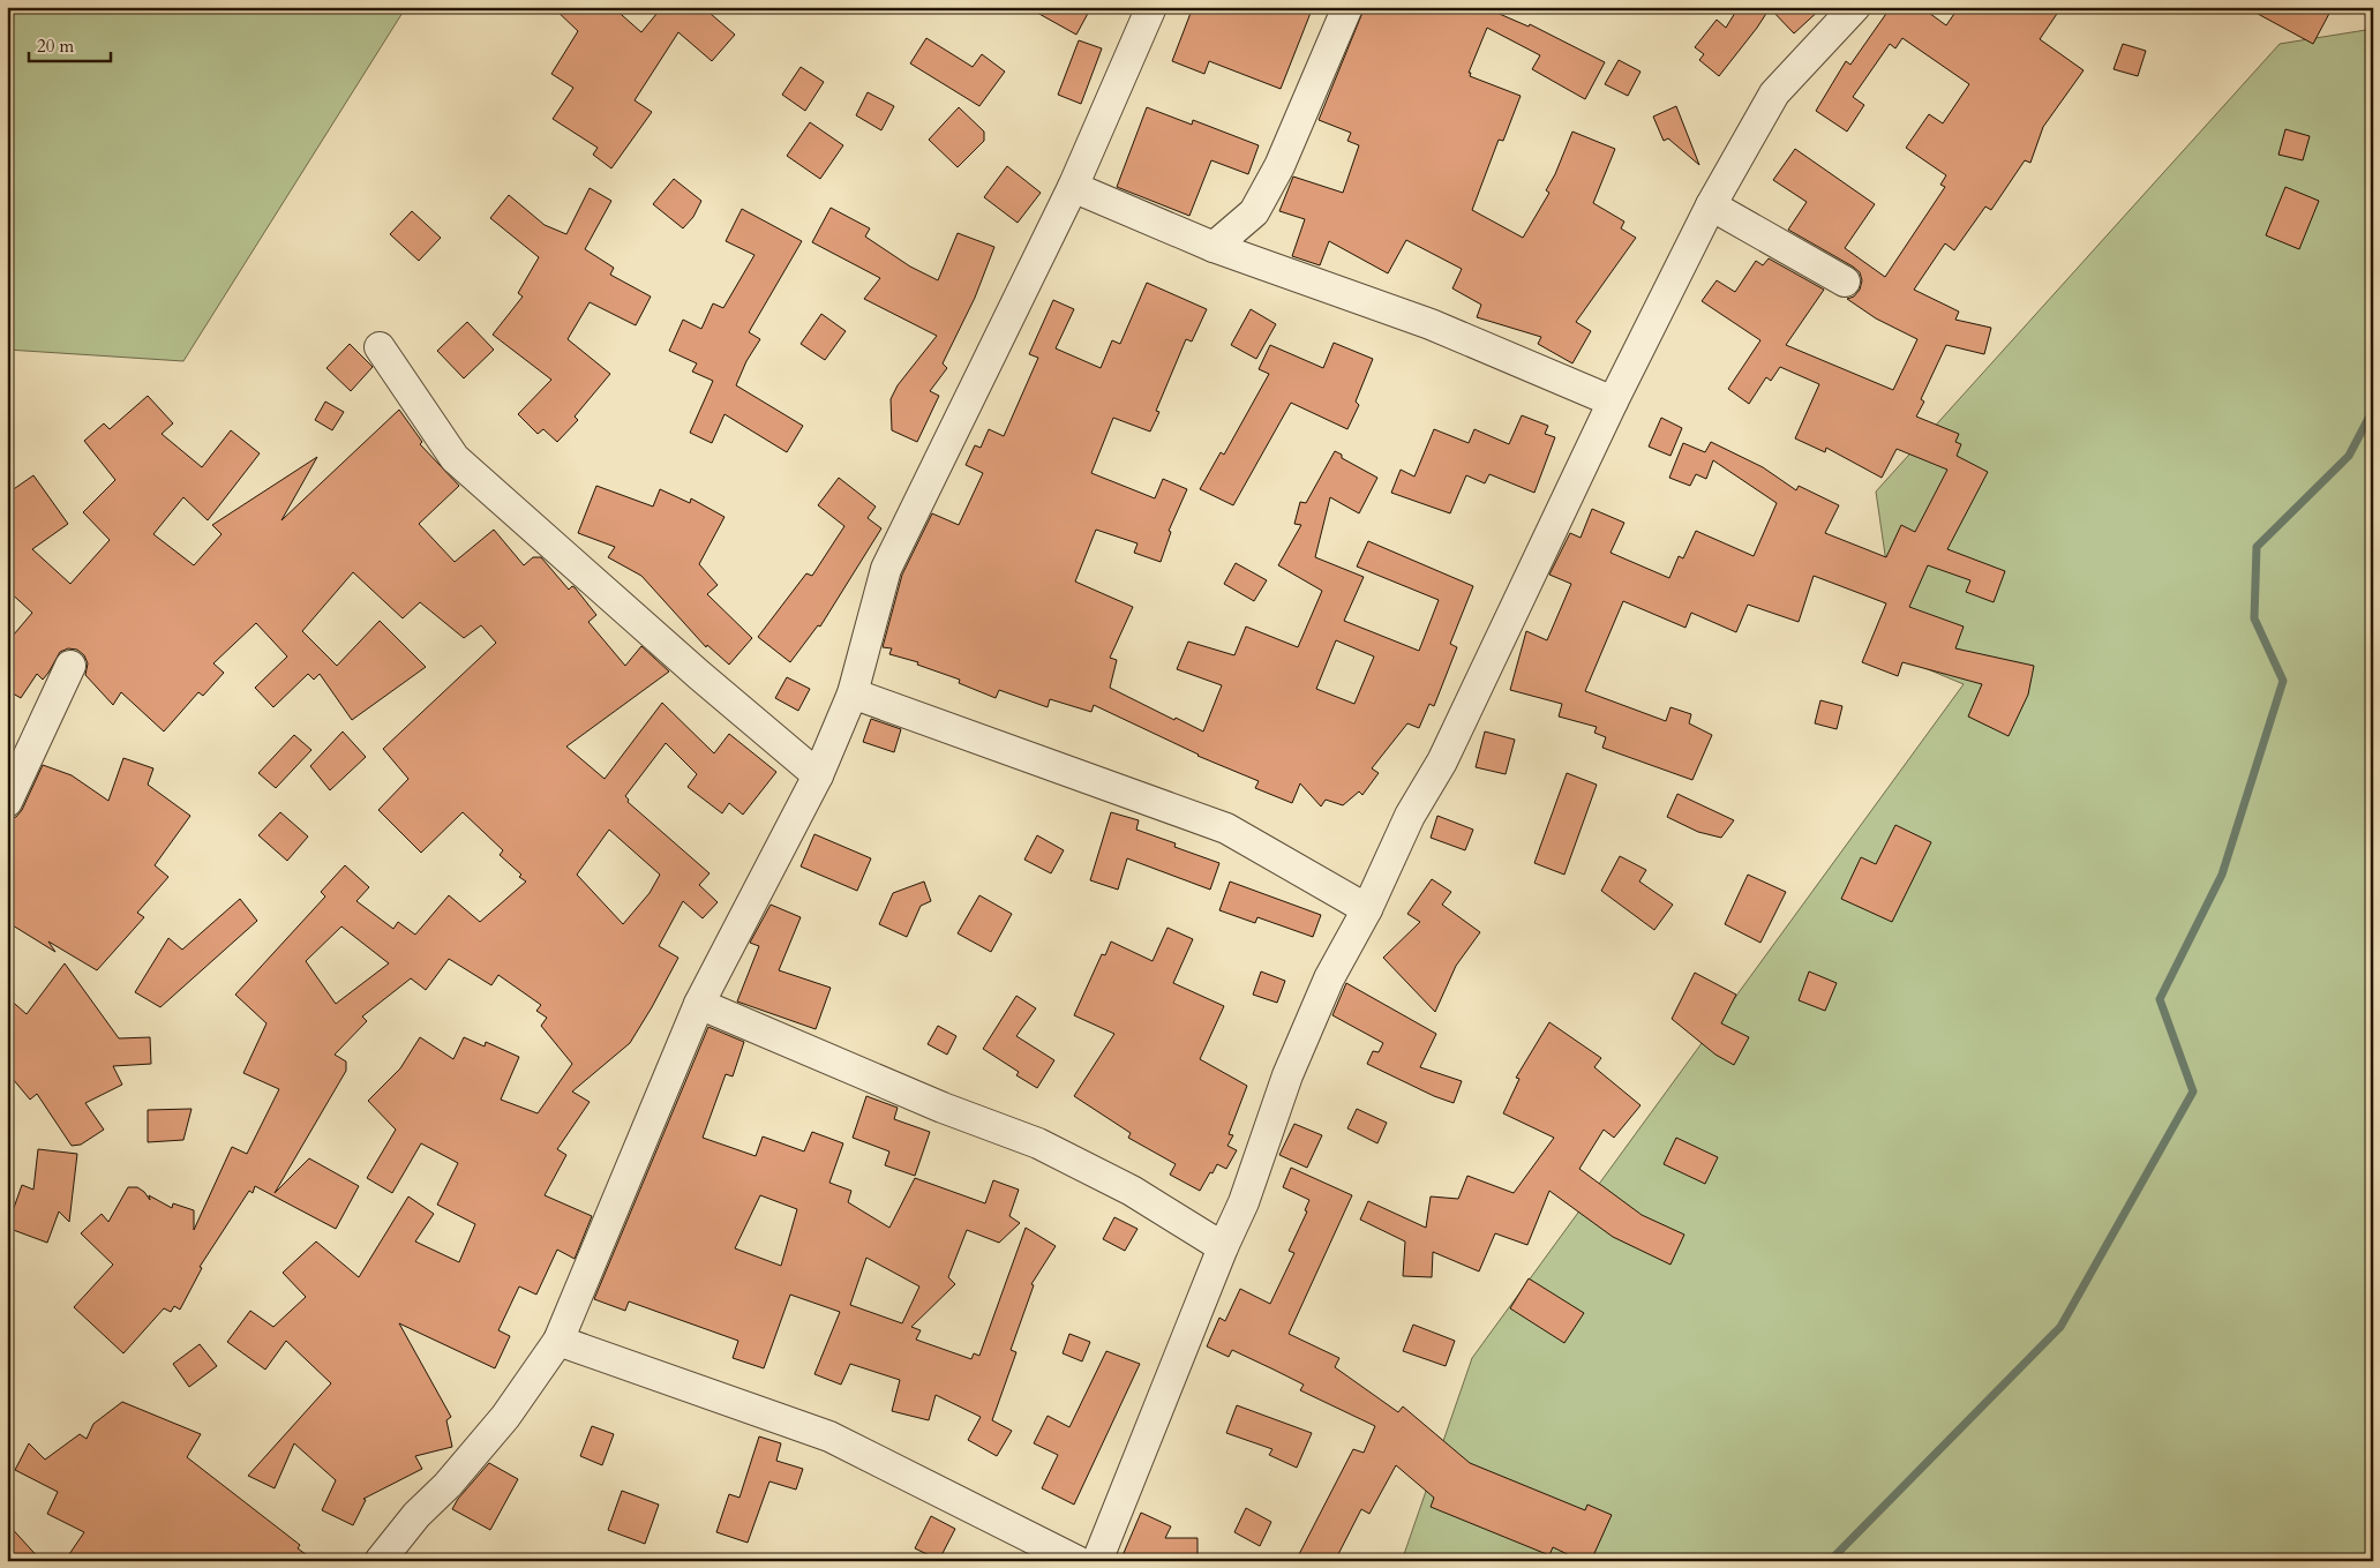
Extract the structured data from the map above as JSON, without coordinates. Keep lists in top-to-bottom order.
{
  "scale_bar": "20 m"
}
